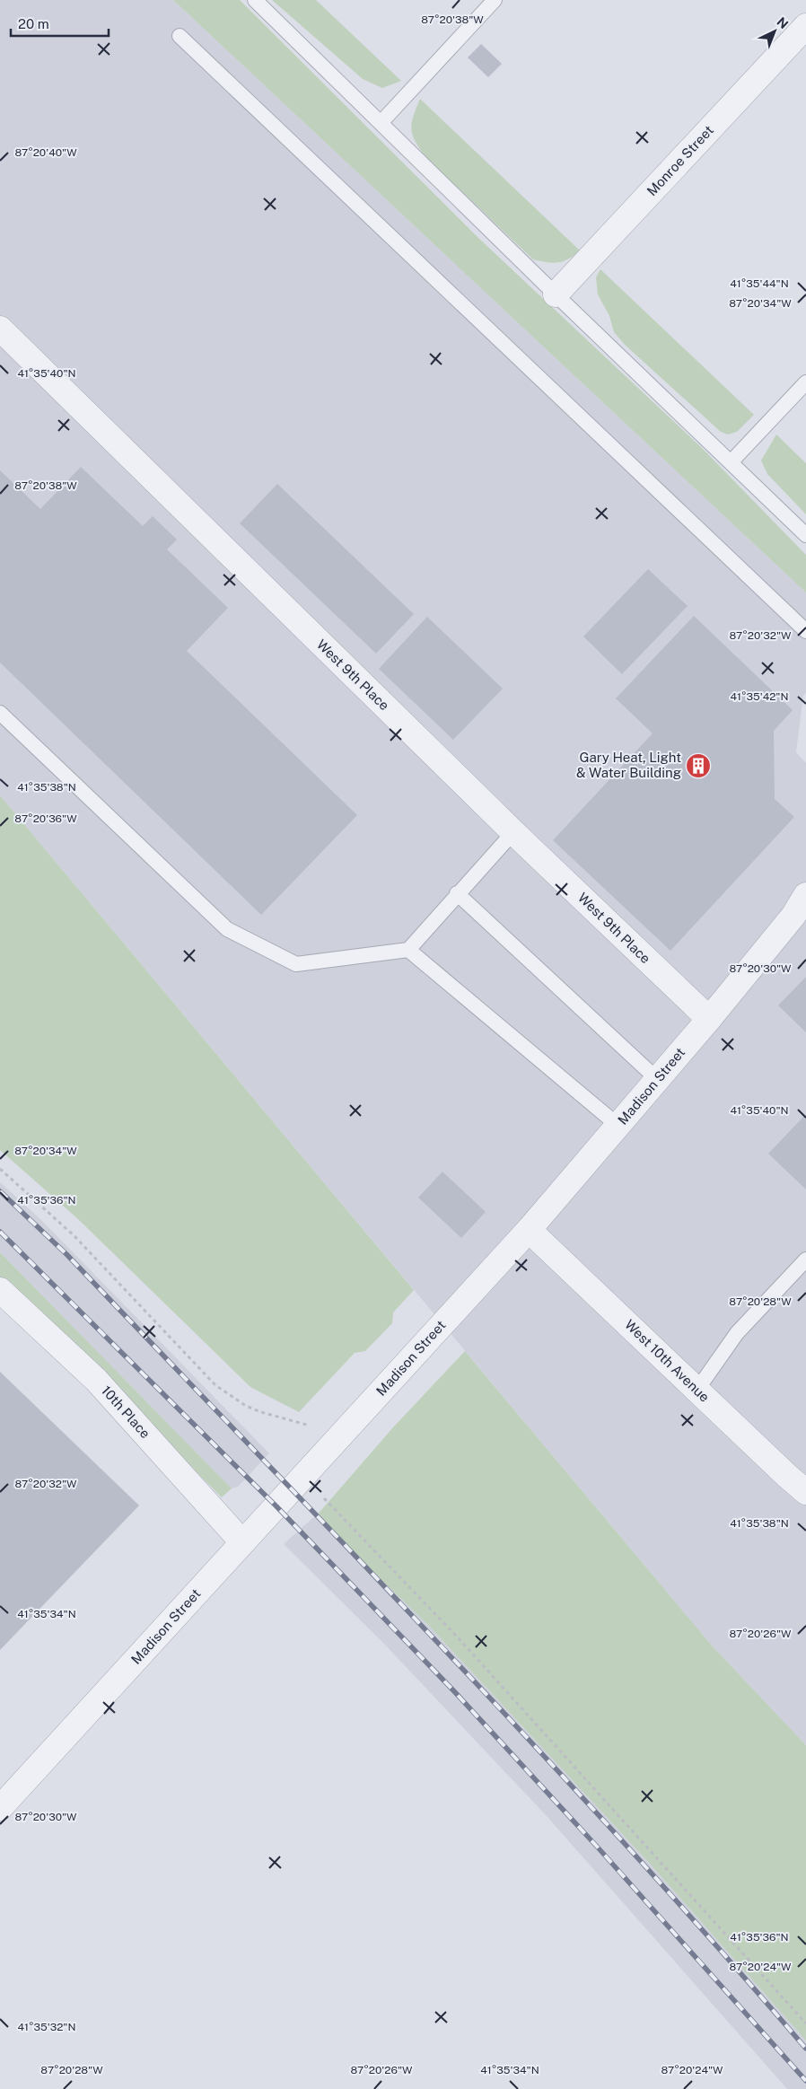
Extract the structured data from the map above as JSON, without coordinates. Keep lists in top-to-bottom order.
{
  "streets": {
    "street": [
      "Monroe Street",
      "West 9th Place",
      "Madison Street",
      "West 10th Avenue",
      "10th Place"
    ]
  },
  "crossings": [
    ["West 9th Place", "Madison Street"],
    ["Madison Street", "West 10th Avenue"],
    ["Madison Street", "10th Place"]
  ],
  "places": {
    "building": ["Gary Heat, Light & Water Building"]
  },
  "scale_bar": "20 m",
  "north": "top right",
  "coordinates": [
    "87°20'38\"W",
    "87°20'40\"W",
    "41°35'44\"N",
    "87°20'34\"W",
    "41°35'40\"N",
    "87°20'32\"W",
    "41°35'42\"N",
    "41°35'38\"N",
    "87°20'36\"W",
    "87°20'30\"W",
    "41°35'36\"N",
    "87°20'28\"W",
    "41°35'34\"N",
    "87°20'26\"W",
    "87°20'24\"W",
    "41°35'32\"N"
  ]
}
